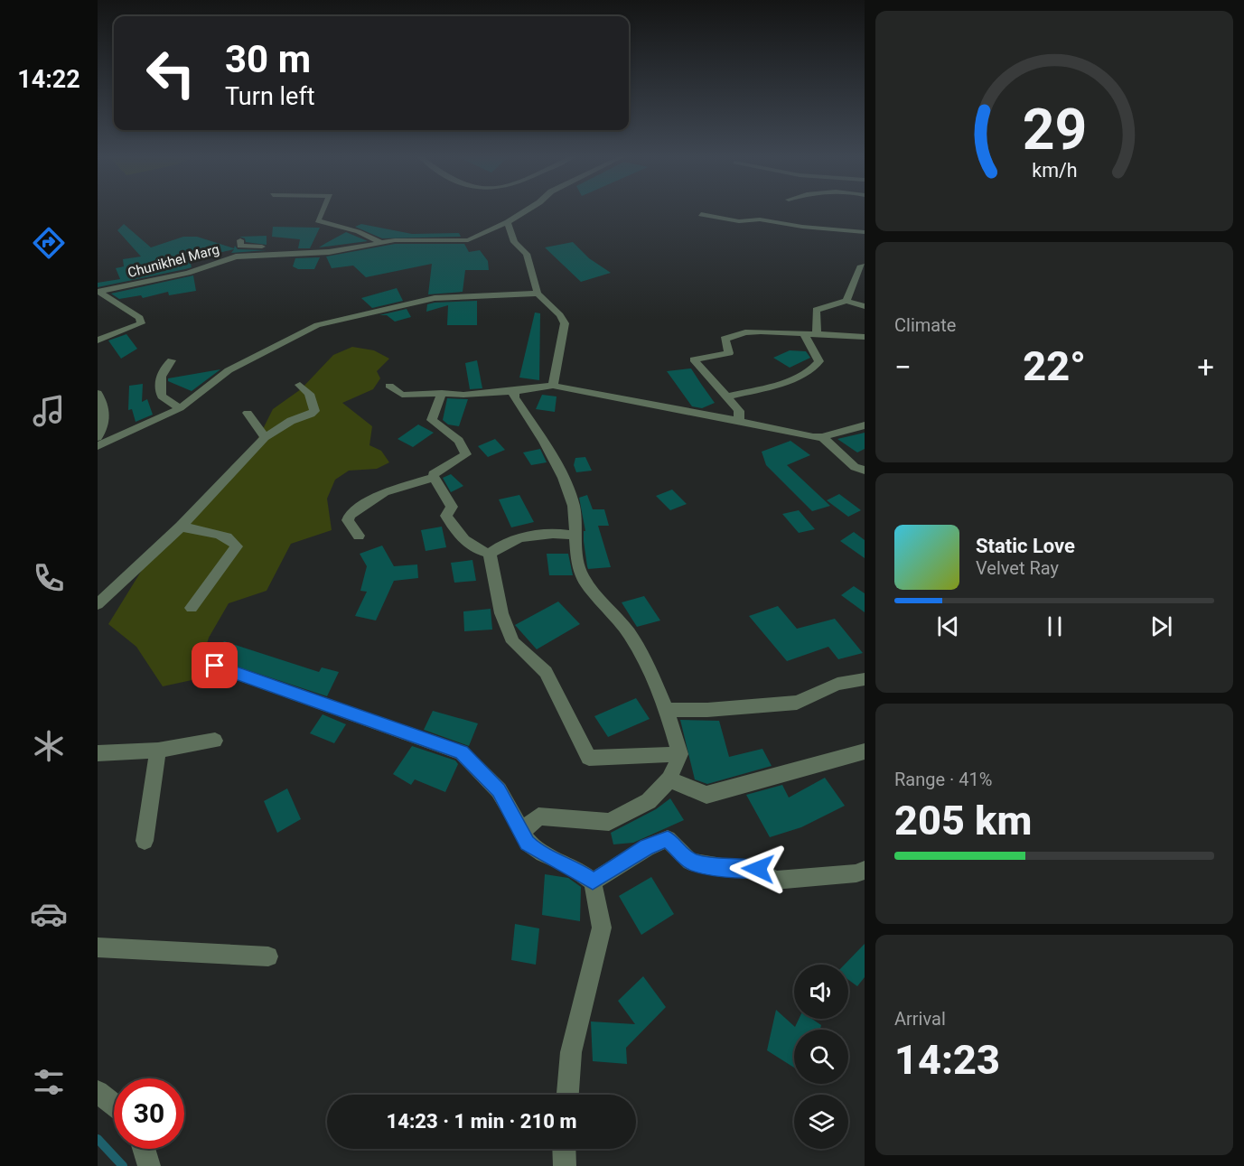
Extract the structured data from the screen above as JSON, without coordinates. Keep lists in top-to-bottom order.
{
  "streets": {
    "street": ["Chunikhel Marg"]
  },
  "page": {
    "tabs": "14:22",
    "turn": ["30 m", "Turn left"],
    "tile": [
      "Climate",
      ["Range · 41%", "205 km"],
      ["Arrival", "14:23"]
    ],
    "heat": ["−", "22°", "+"],
    "song": ["Static Love", "Velvet Ray"],
    "limit": "30",
    "trip": "14:23 · 1 min · 210 m",
    "gauge": ["29", "km/h"]
  }
}
